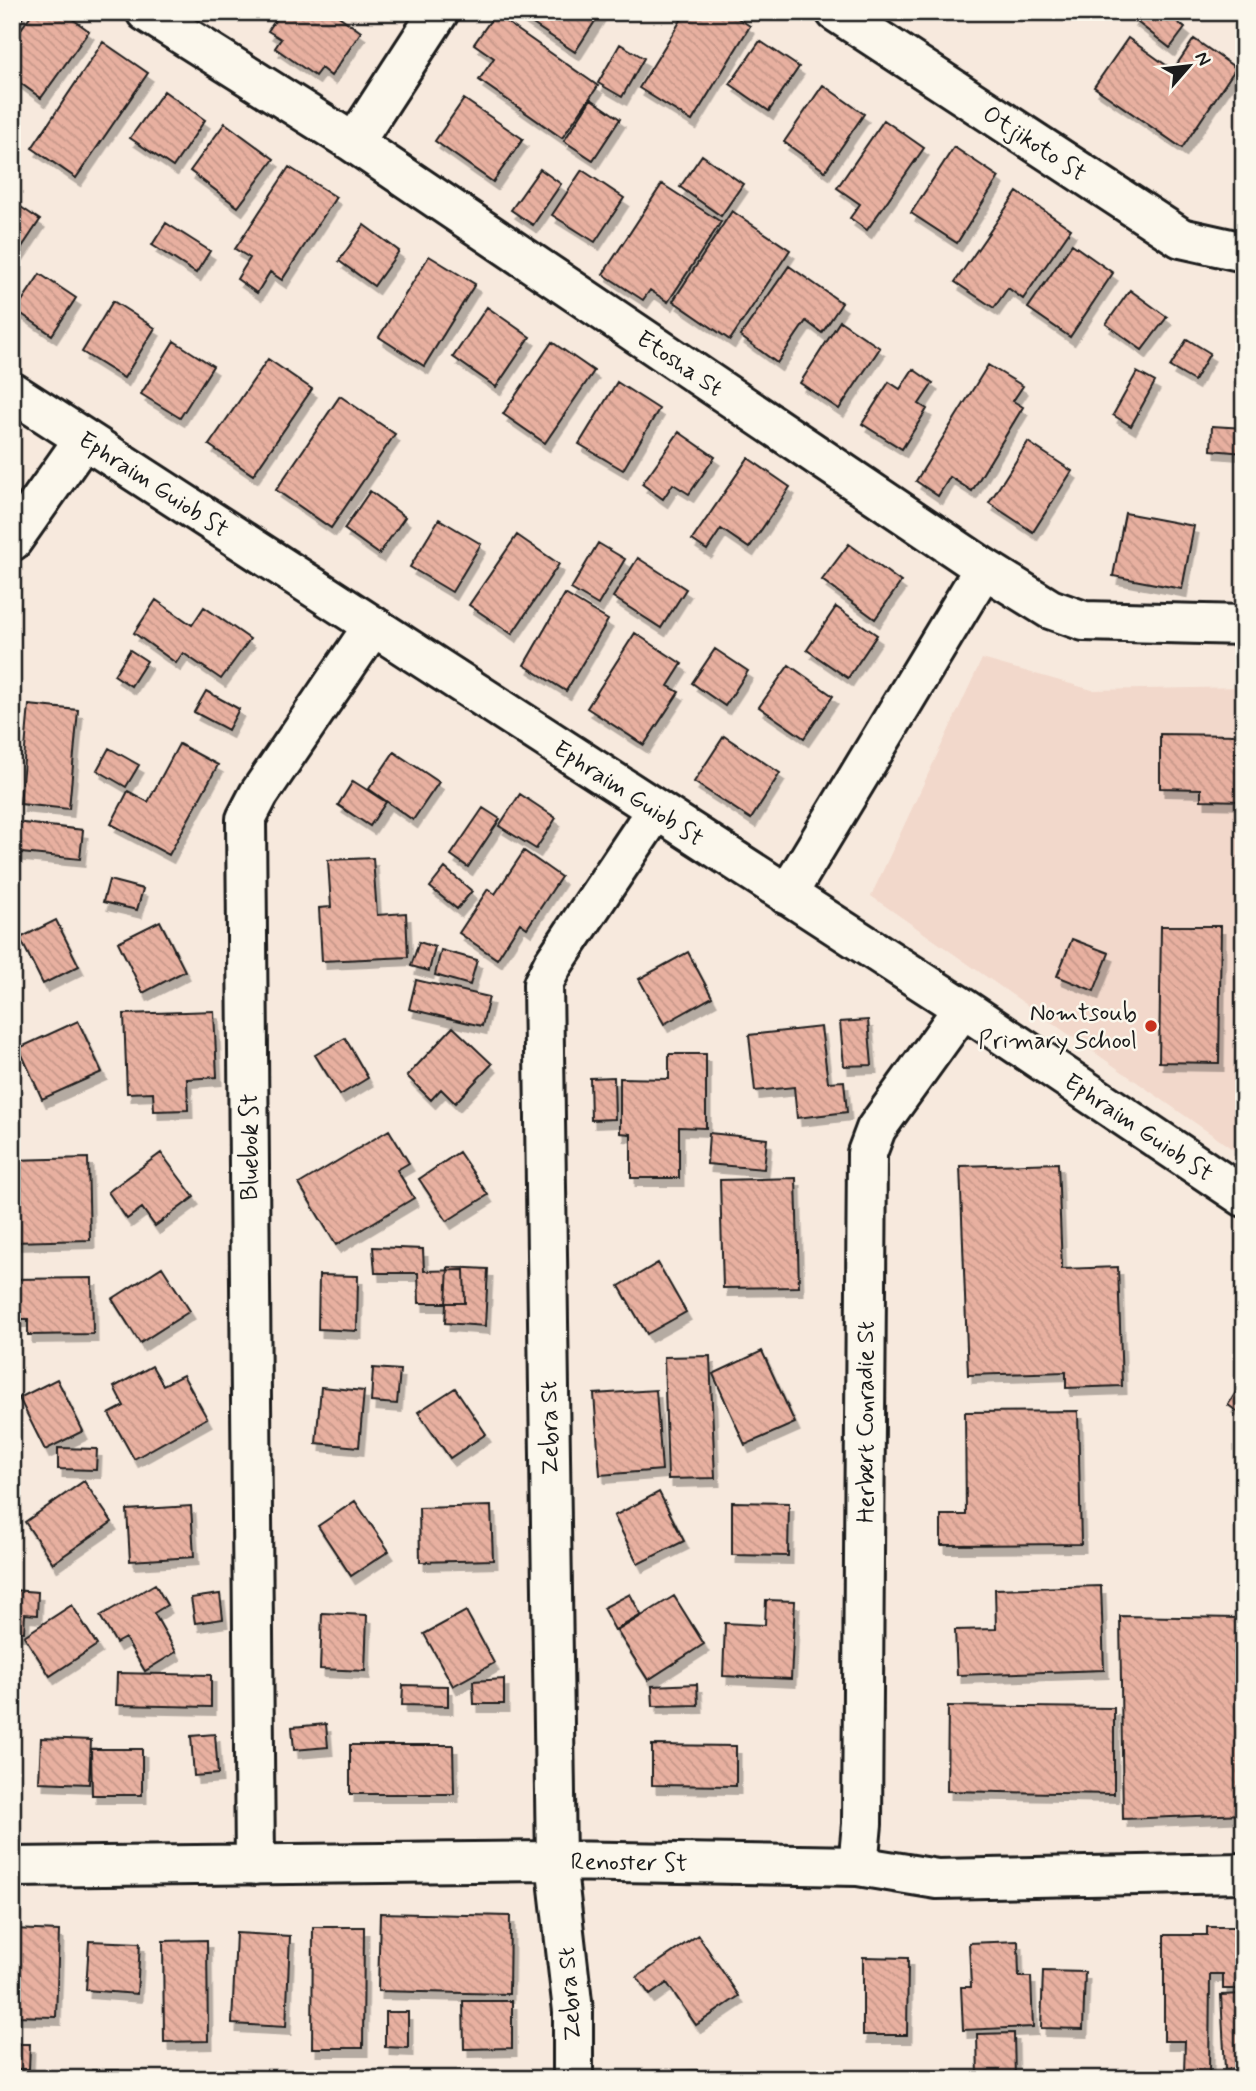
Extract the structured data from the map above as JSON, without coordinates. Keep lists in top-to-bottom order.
{
  "streets": {
    "street": [
      "Otjikoto St",
      "Etosha St",
      "Ephraim Guiob St",
      "Bluebok St",
      "Herbert Conradie St",
      "Zebra St",
      "Renoster St"
    ]
  },
  "crossings": [
    ["Ephraim Guiob St", "Bluebok St"],
    ["Ephraim Guiob St", "Herbert Conradie St"],
    ["Ephraim Guiob St", "Zebra St"],
    ["Bluebok St", "Renoster St"],
    ["Herbert Conradie St", "Renoster St"],
    ["Zebra St", "Renoster St"]
  ],
  "places": ["Nomtsoub Primary School"],
  "north": "top right"
}
